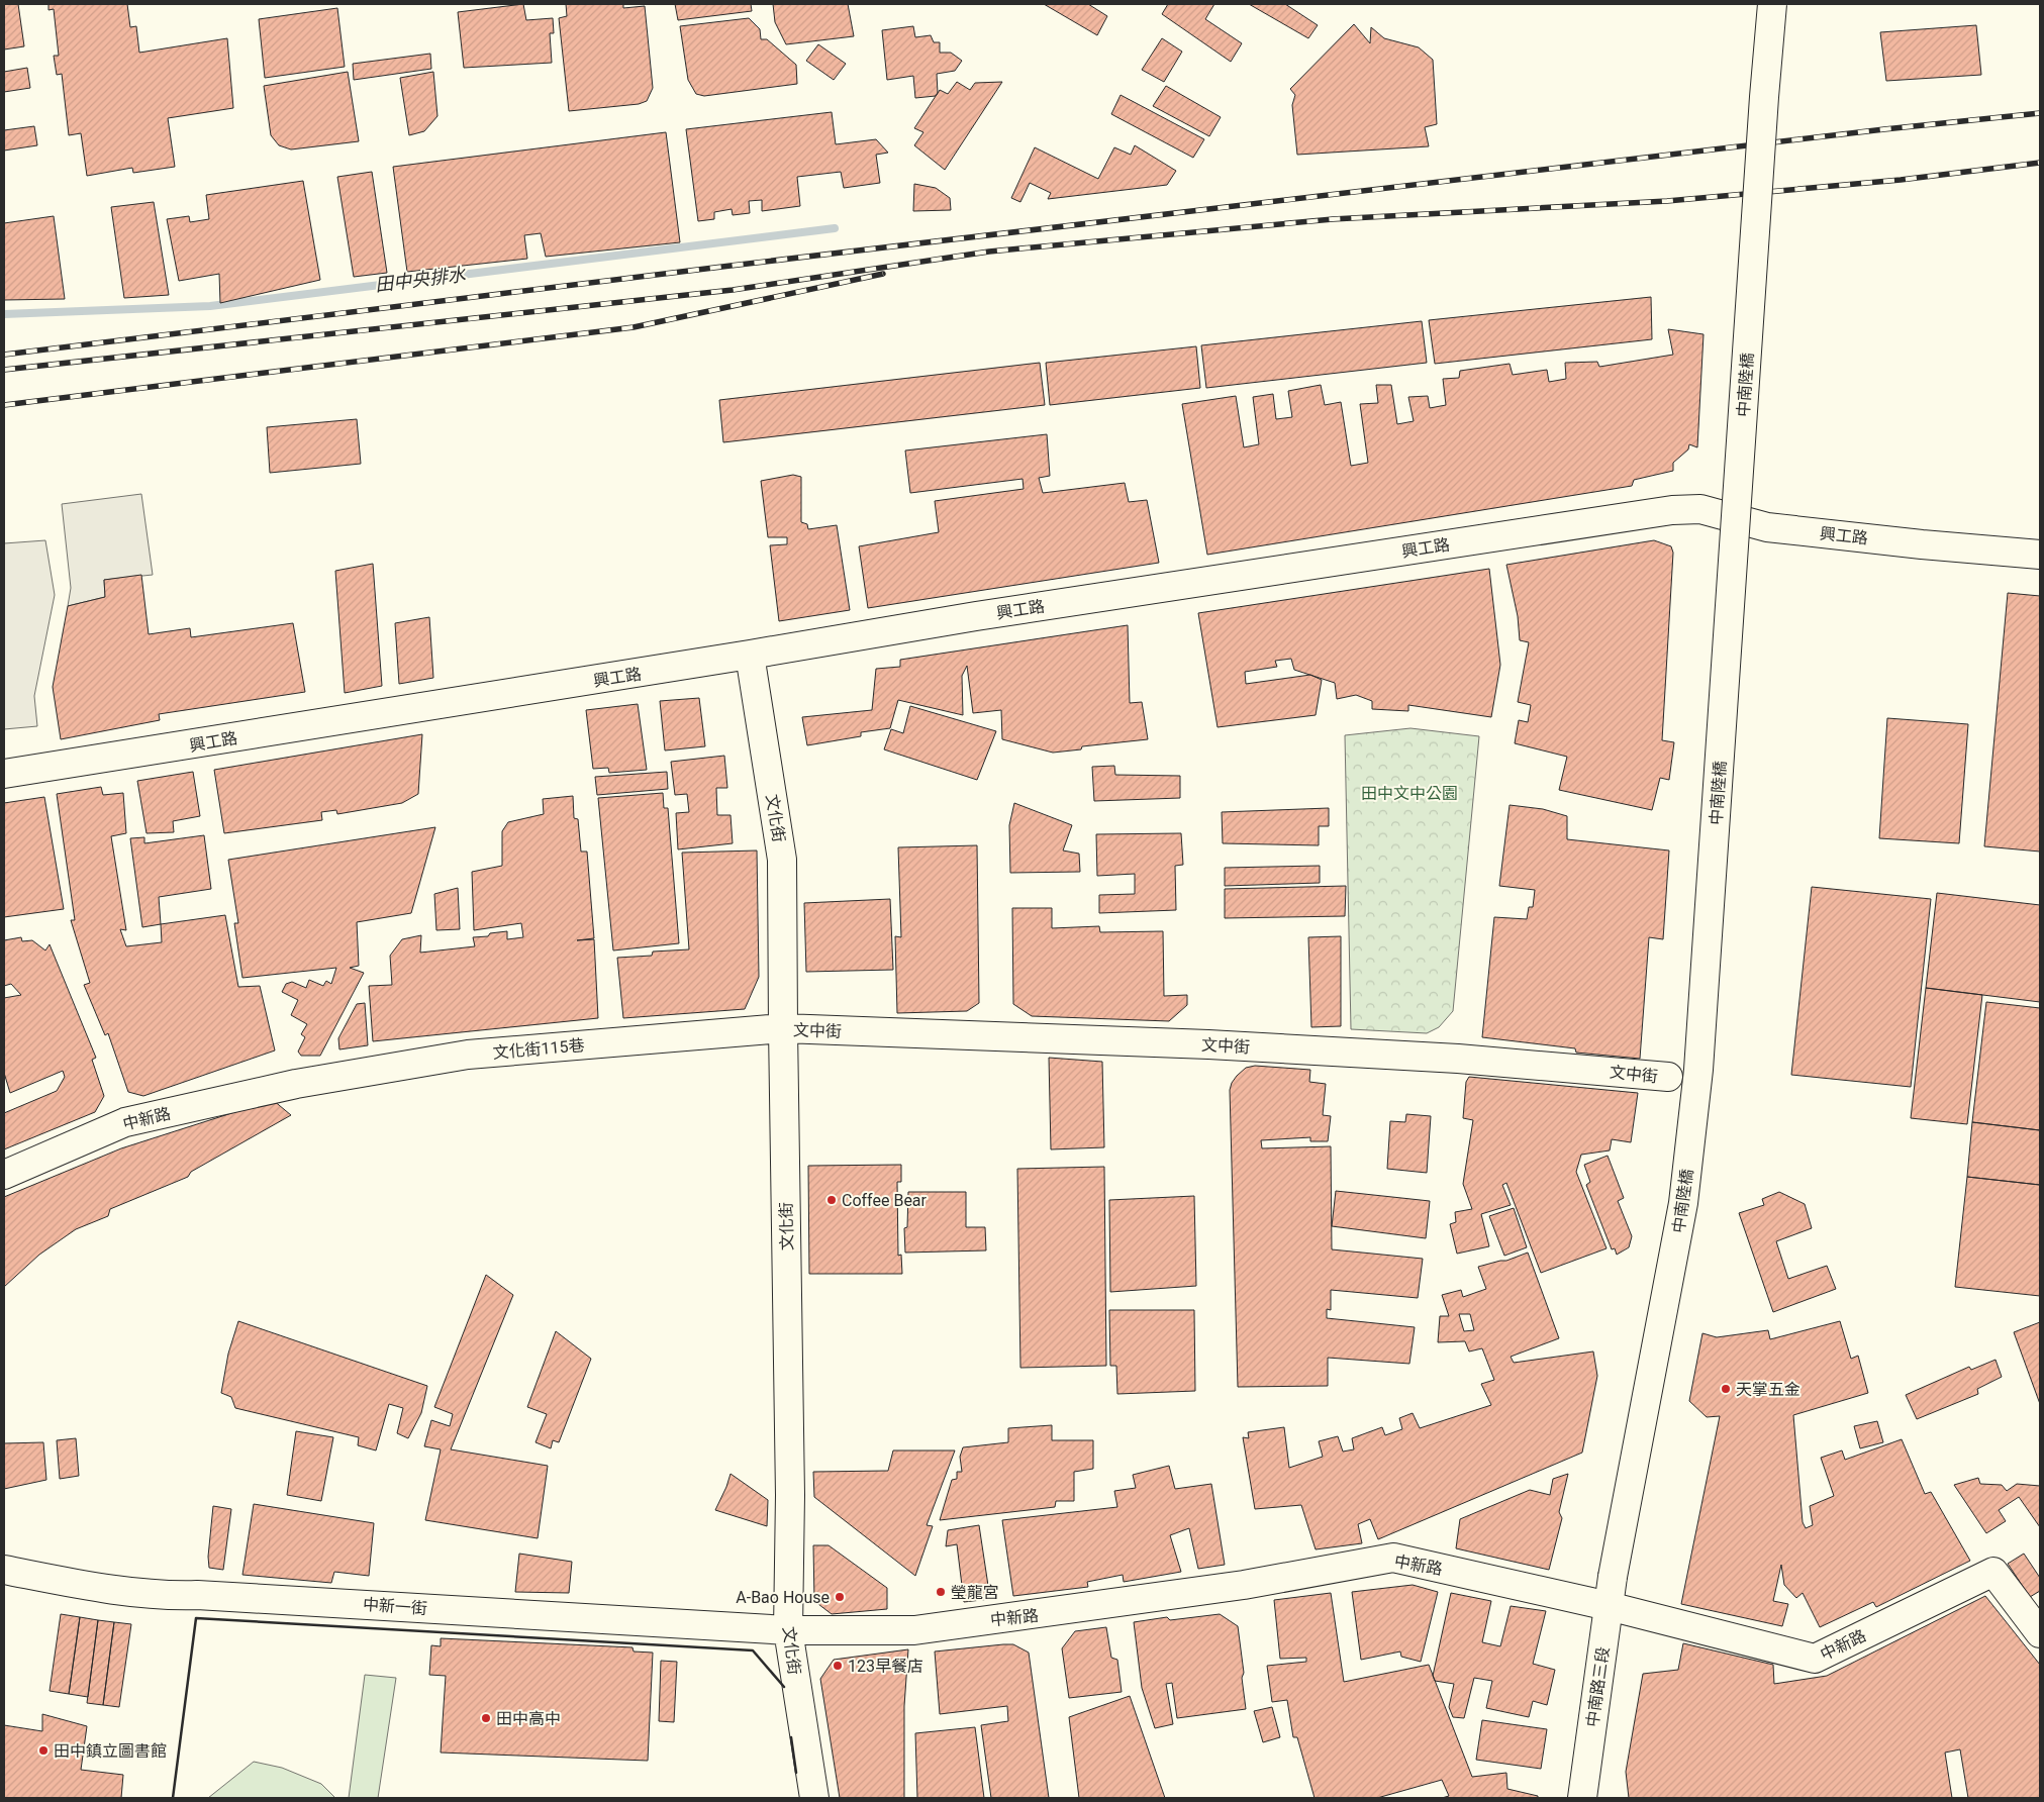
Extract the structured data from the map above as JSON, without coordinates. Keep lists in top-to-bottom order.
{
  "streets": {
    "street": [
      "中南陸橋",
      "興工路",
      "文化街",
      "文中街",
      "文化街115巷",
      "中新路",
      "中新一街",
      "中南路三段"
    ]
  },
  "crossings": [
    ["中南陸橋", "中南路三段"],
    ["興工路", "文化街"],
    ["文化街", "文中街"],
    ["文化街", "文化街115巷"],
    ["文化街", "中新路"],
    ["文化街", "中新一街"],
    ["文中街", "文化街115巷"],
    ["文化街115巷", "中新路"],
    ["中新路", "中新一街"],
    ["中新路", "中南路三段"]
  ],
  "water": ["田中央排水"],
  "parks": ["田中文中公園"],
  "places": [
    "Coffee Bear",
    "天掌五金",
    "瑩龍宮",
    "A-Bao House",
    "123早餐店",
    "田中高中",
    "田中鎮立圖書館"
  ]
}
